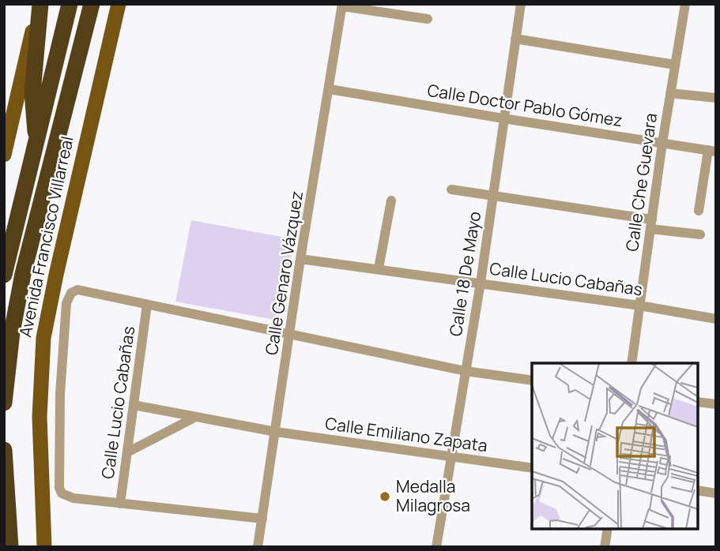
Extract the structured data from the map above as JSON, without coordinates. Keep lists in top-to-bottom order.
{
  "streets": {
    "highway": ["Avenida Francisco Villarreal"],
    "street": [
      "Calle Doctor Pablo Gómez",
      "Calle Che Guevara",
      "Calle Genaro Vázquez",
      "Calle 18 De Mayo",
      "Calle Lucio Cabañas",
      "Calle Emiliano Zapata"
    ]
  },
  "crossings": [
    ["Calle Doctor Pablo Gómez", "Calle Che Guevara"],
    ["Calle Doctor Pablo Gómez", "Calle Genaro Vázquez"],
    ["Calle Doctor Pablo Gómez", "Calle 18 De Mayo"],
    ["Calle Che Guevara", "Calle Lucio Cabañas"],
    ["Calle Genaro Vázquez", "Calle Lucio Cabañas"],
    ["Calle Genaro Vázquez", "Calle Emiliano Zapata"],
    ["Calle 18 De Mayo", "Calle Lucio Cabañas"],
    ["Calle 18 De Mayo", "Calle Emiliano Zapata"],
    ["Calle Lucio Cabañas", "Calle Emiliano Zapata"]
  ],
  "places": ["Medalla Milagrosa"]
}
